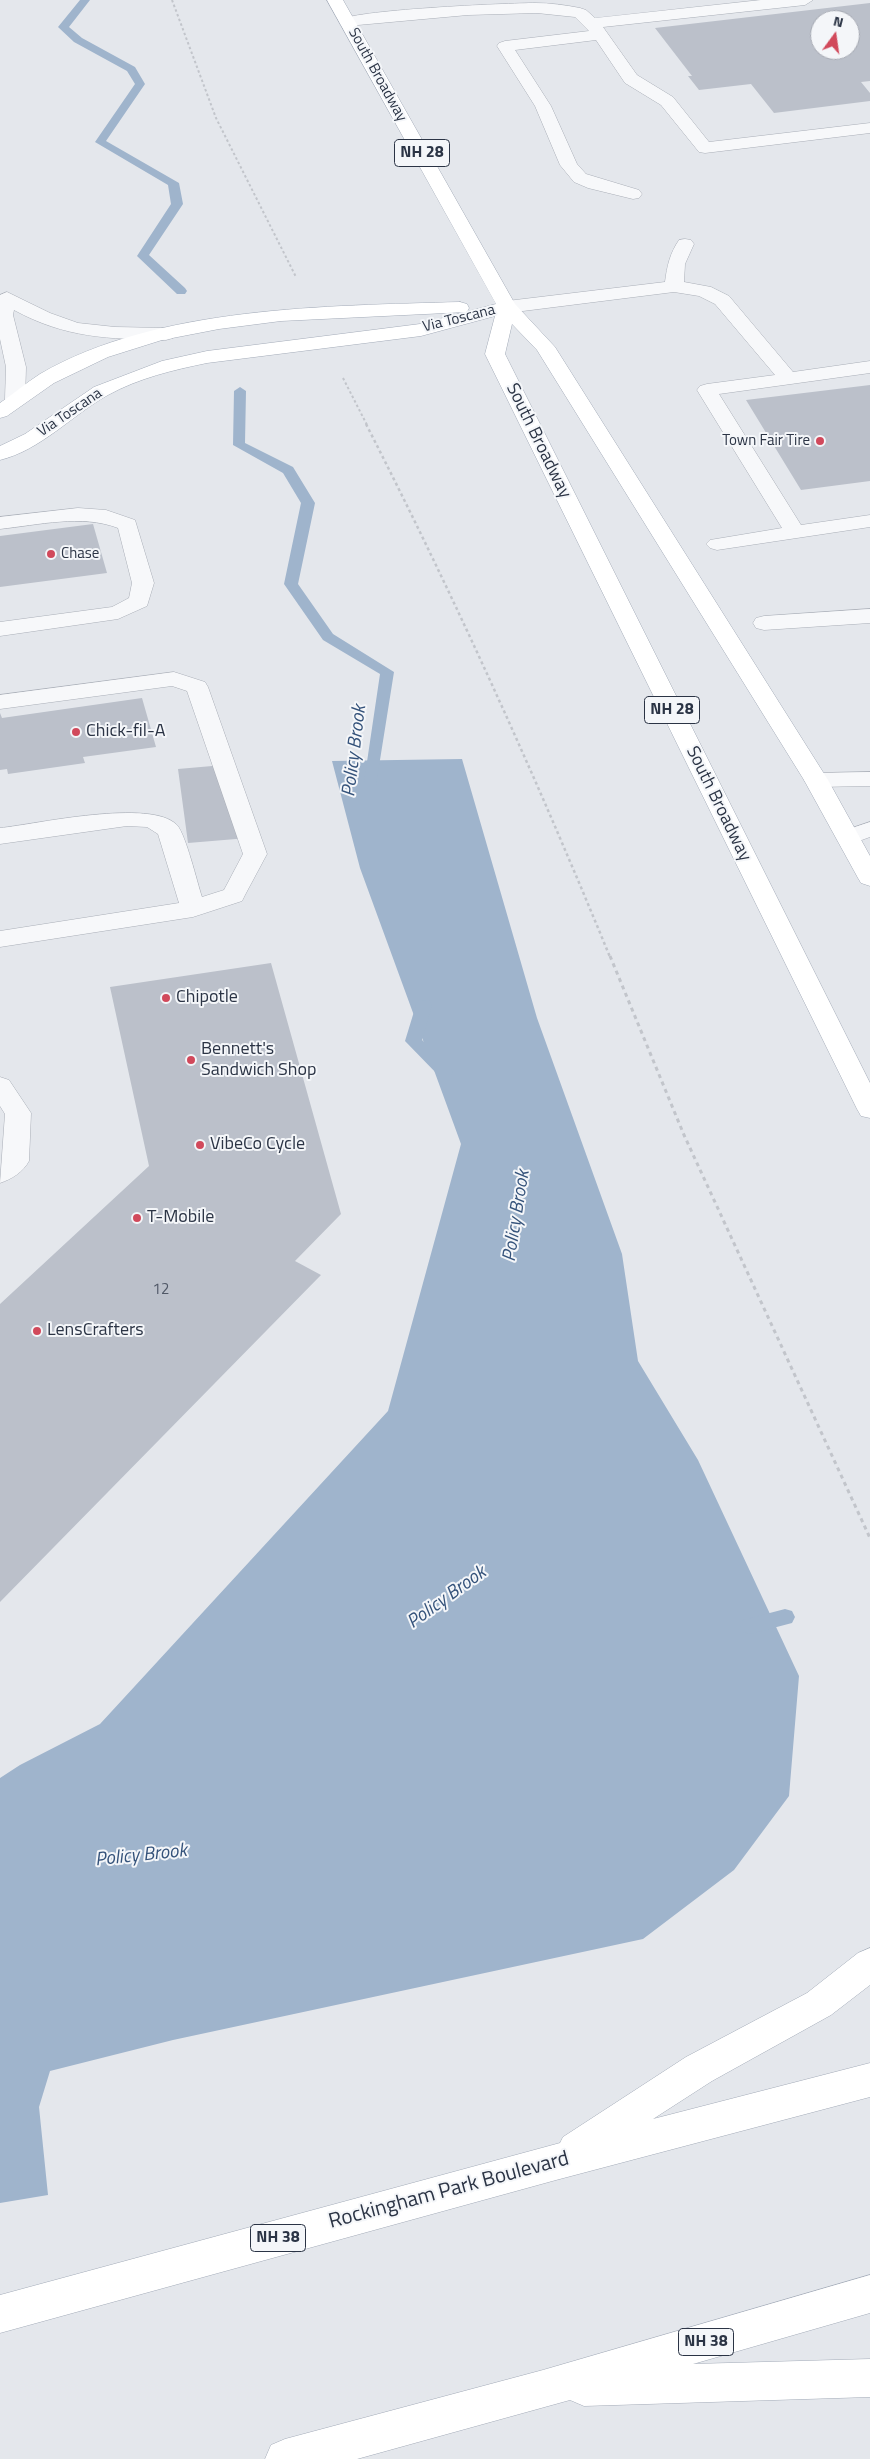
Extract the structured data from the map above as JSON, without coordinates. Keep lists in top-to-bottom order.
{
  "streets": {
    "main road": [
      "South Broadway",
      "NH 28",
      "Via Toscana",
      "Rockingham Park Boulevard",
      "NH 38"
    ]
  },
  "crossings": [
    ["South Broadway", "Via Toscana"]
  ],
  "water": ["Policy Brook"],
  "places": [
    "Town Fair Tire",
    "Chase",
    "Chick-fil-A",
    "Chipotle",
    "Bennett's Sandwich Shop",
    "VibeCo Cycle",
    "T-Mobile",
    "LensCrafters"
  ],
  "house_numbers": ["12"],
  "north": "top"
}
